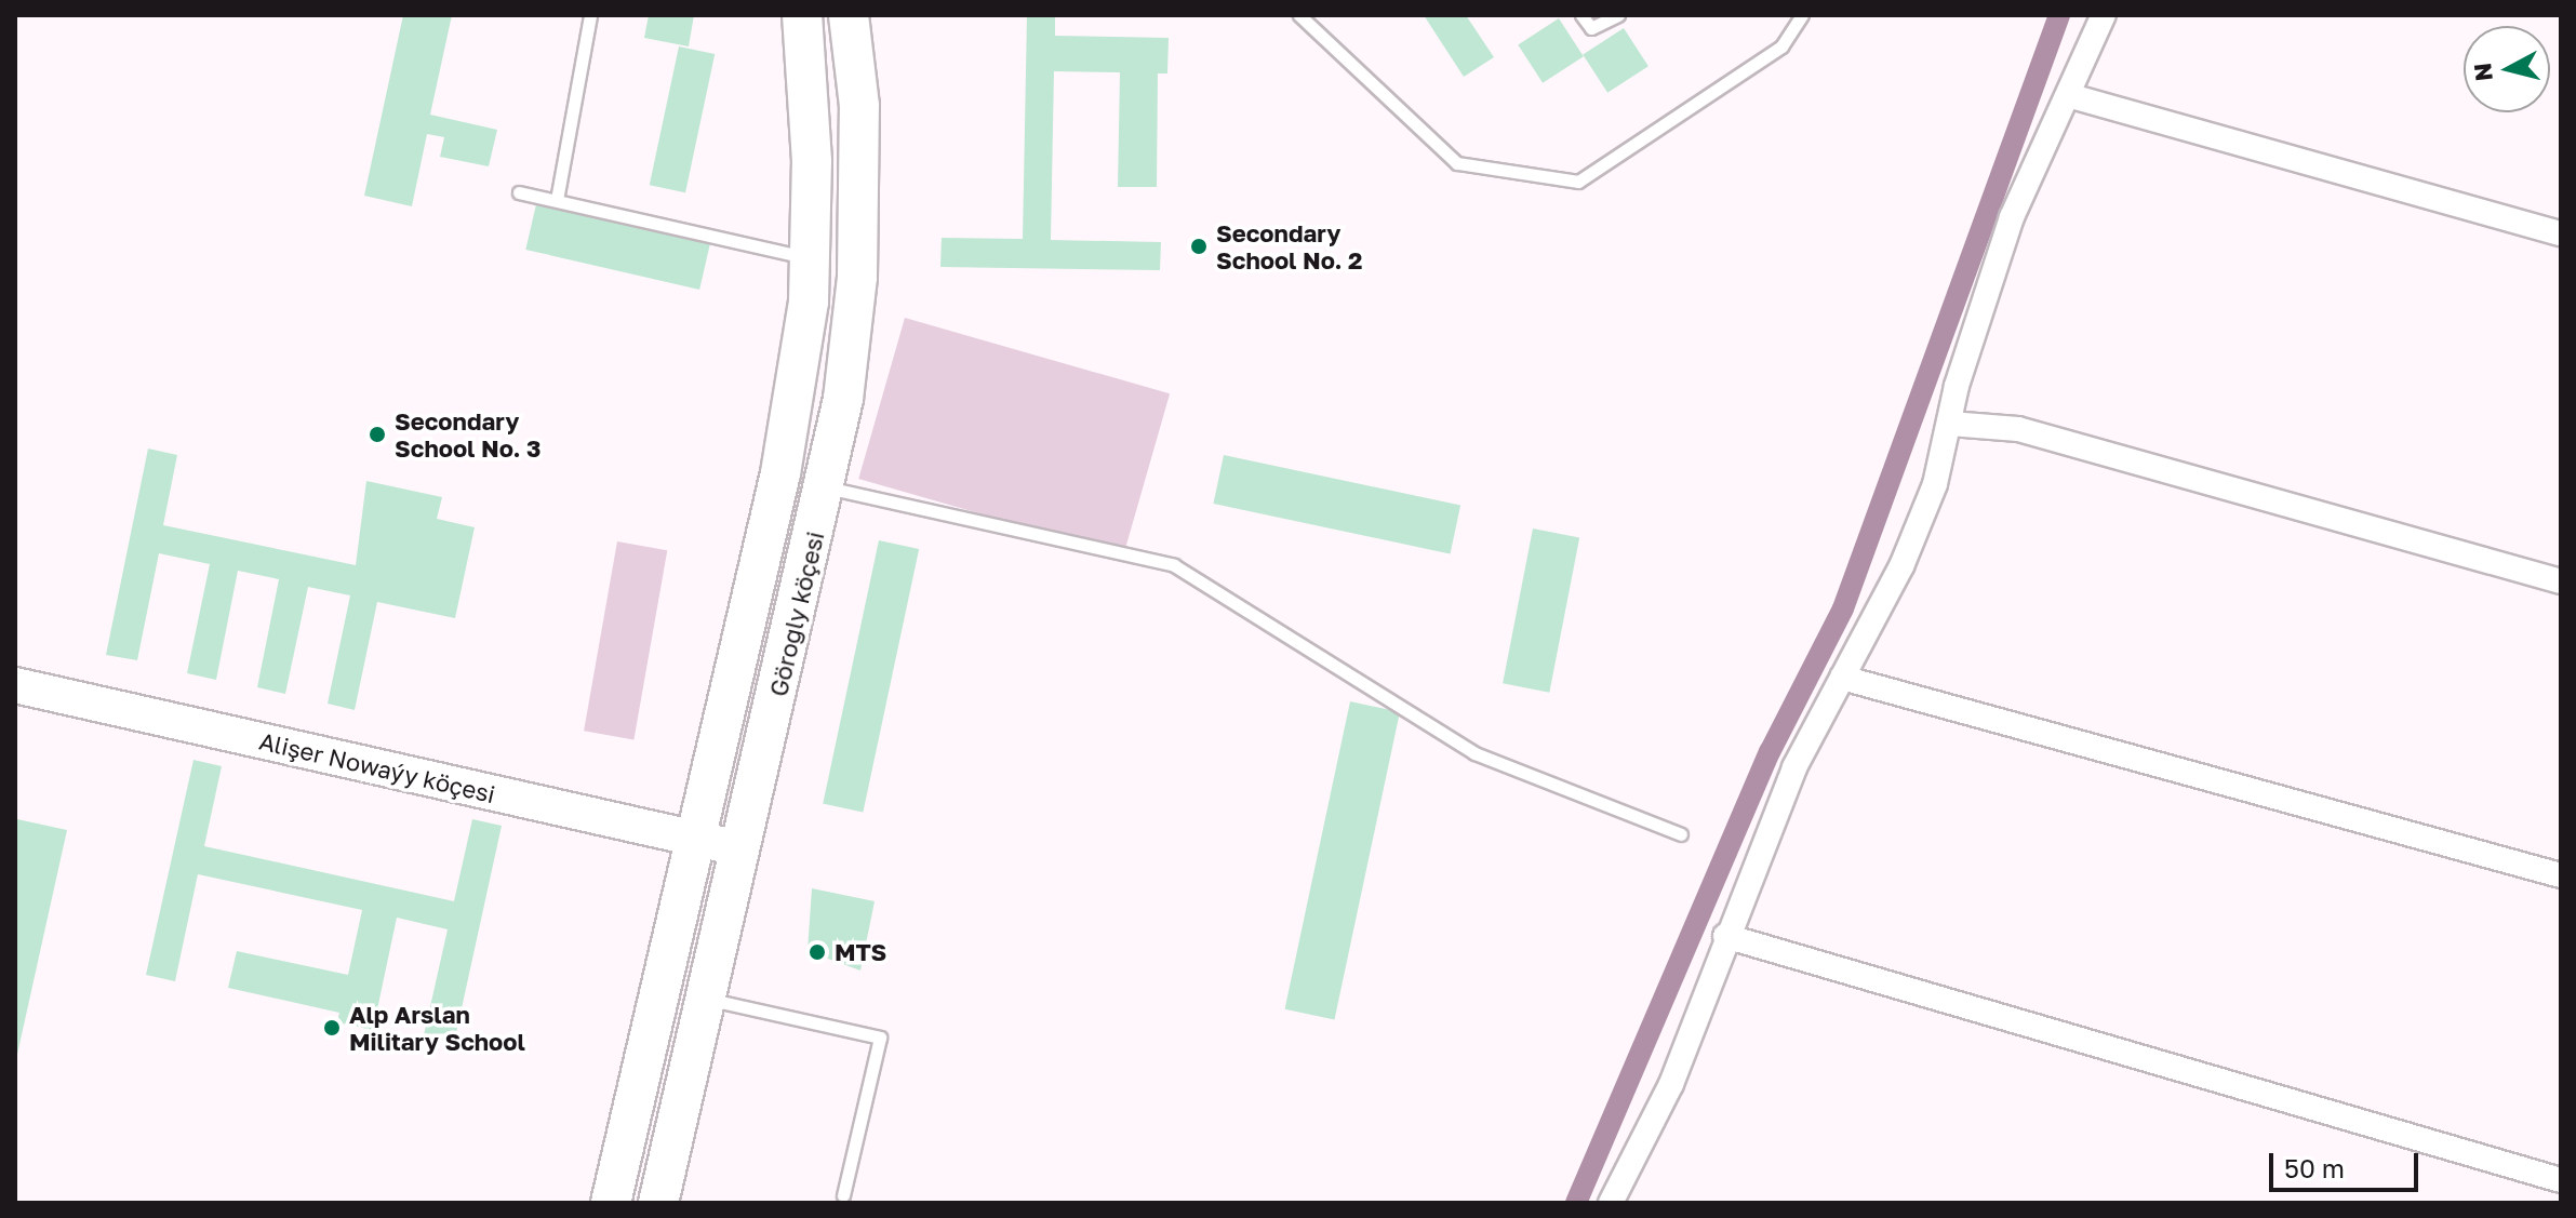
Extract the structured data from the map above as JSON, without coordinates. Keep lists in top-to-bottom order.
{
  "streets": {
    "main road": ["Görogly köçesi"],
    "street": ["Alişer Nowaýy köçesi"]
  },
  "crossings": [
    ["Görogly köçesi", "Alişer Nowaýy köçesi"]
  ],
  "places": [
    "Secondary School No. 2",
    "Secondary School No. 3",
    "MTS",
    "Alp Arslan Military School"
  ],
  "scale_bar": "50 m",
  "north": "left"
}
